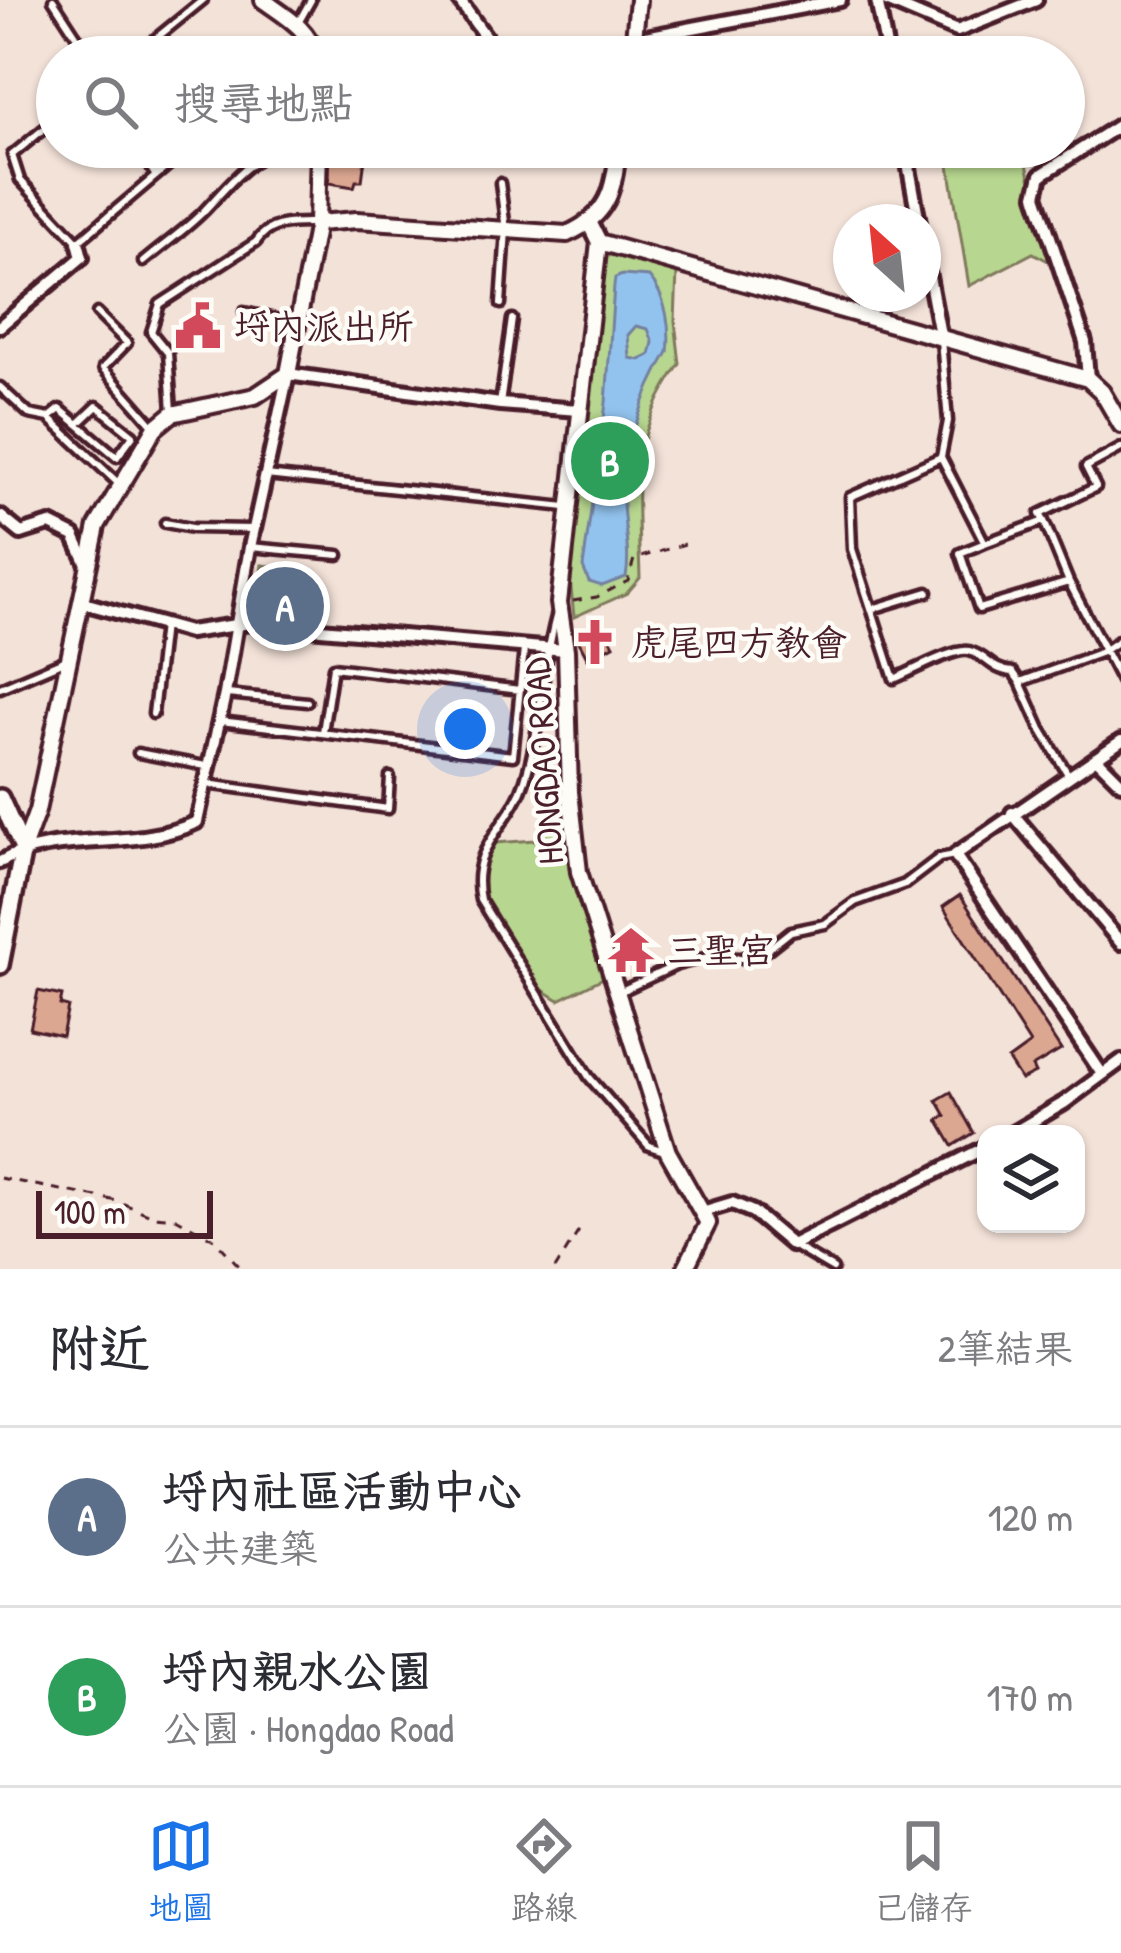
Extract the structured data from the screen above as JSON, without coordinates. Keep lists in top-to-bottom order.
{
  "streets": {
    "street": ["HONGDAO ROAD"]
  },
  "places": {
    "public building": ["埒內派出所"],
    "church": ["虎尾四方教會"],
    "temple": ["三聖宮"]
  },
  "scale_bar": "100 m",
  "north": "top left",
  "page": {
    "search": "搜尋地點",
    "pins": ["B", "A"],
    "scale": "100 m",
    "heading": ["附近", "2筆結果"],
    "list": [
      {
        "mark": "A",
        "name": "埒內社區活動中心",
        "note": "公共建築",
        "value": "120 m"
      },
      {
        "mark": "B",
        "name": "埒內親水公園",
        "note": "公園 · Hongdao Road",
        "value": "170 m"
      }
    ],
    "nav": ["地圖", "路線", "已儲存"]
  }
}
